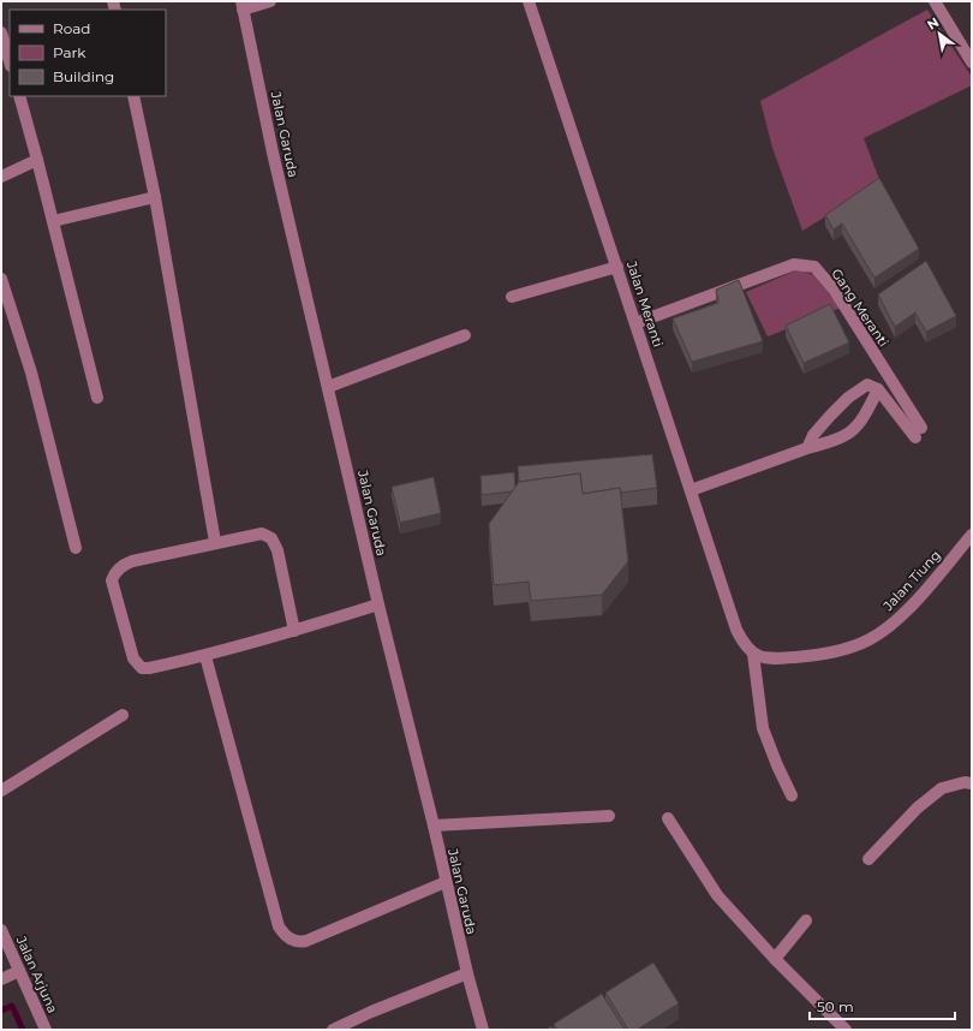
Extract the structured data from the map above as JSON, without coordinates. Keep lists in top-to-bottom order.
{
  "streets": {
    "street": [
      "Jalan Garuda",
      "Jalan Meranti",
      "Gang Meranti",
      "Jalan Tiung",
      "Jalan Arjuna"
    ]
  },
  "crossings": [
    ["Jalan Meranti", "Gang Meranti"],
    ["Jalan Meranti", "Jalan Tiung"]
  ],
  "legend": ["Road", "Park", "Building"],
  "scale_bar": "50 m",
  "north": "top left"
}
